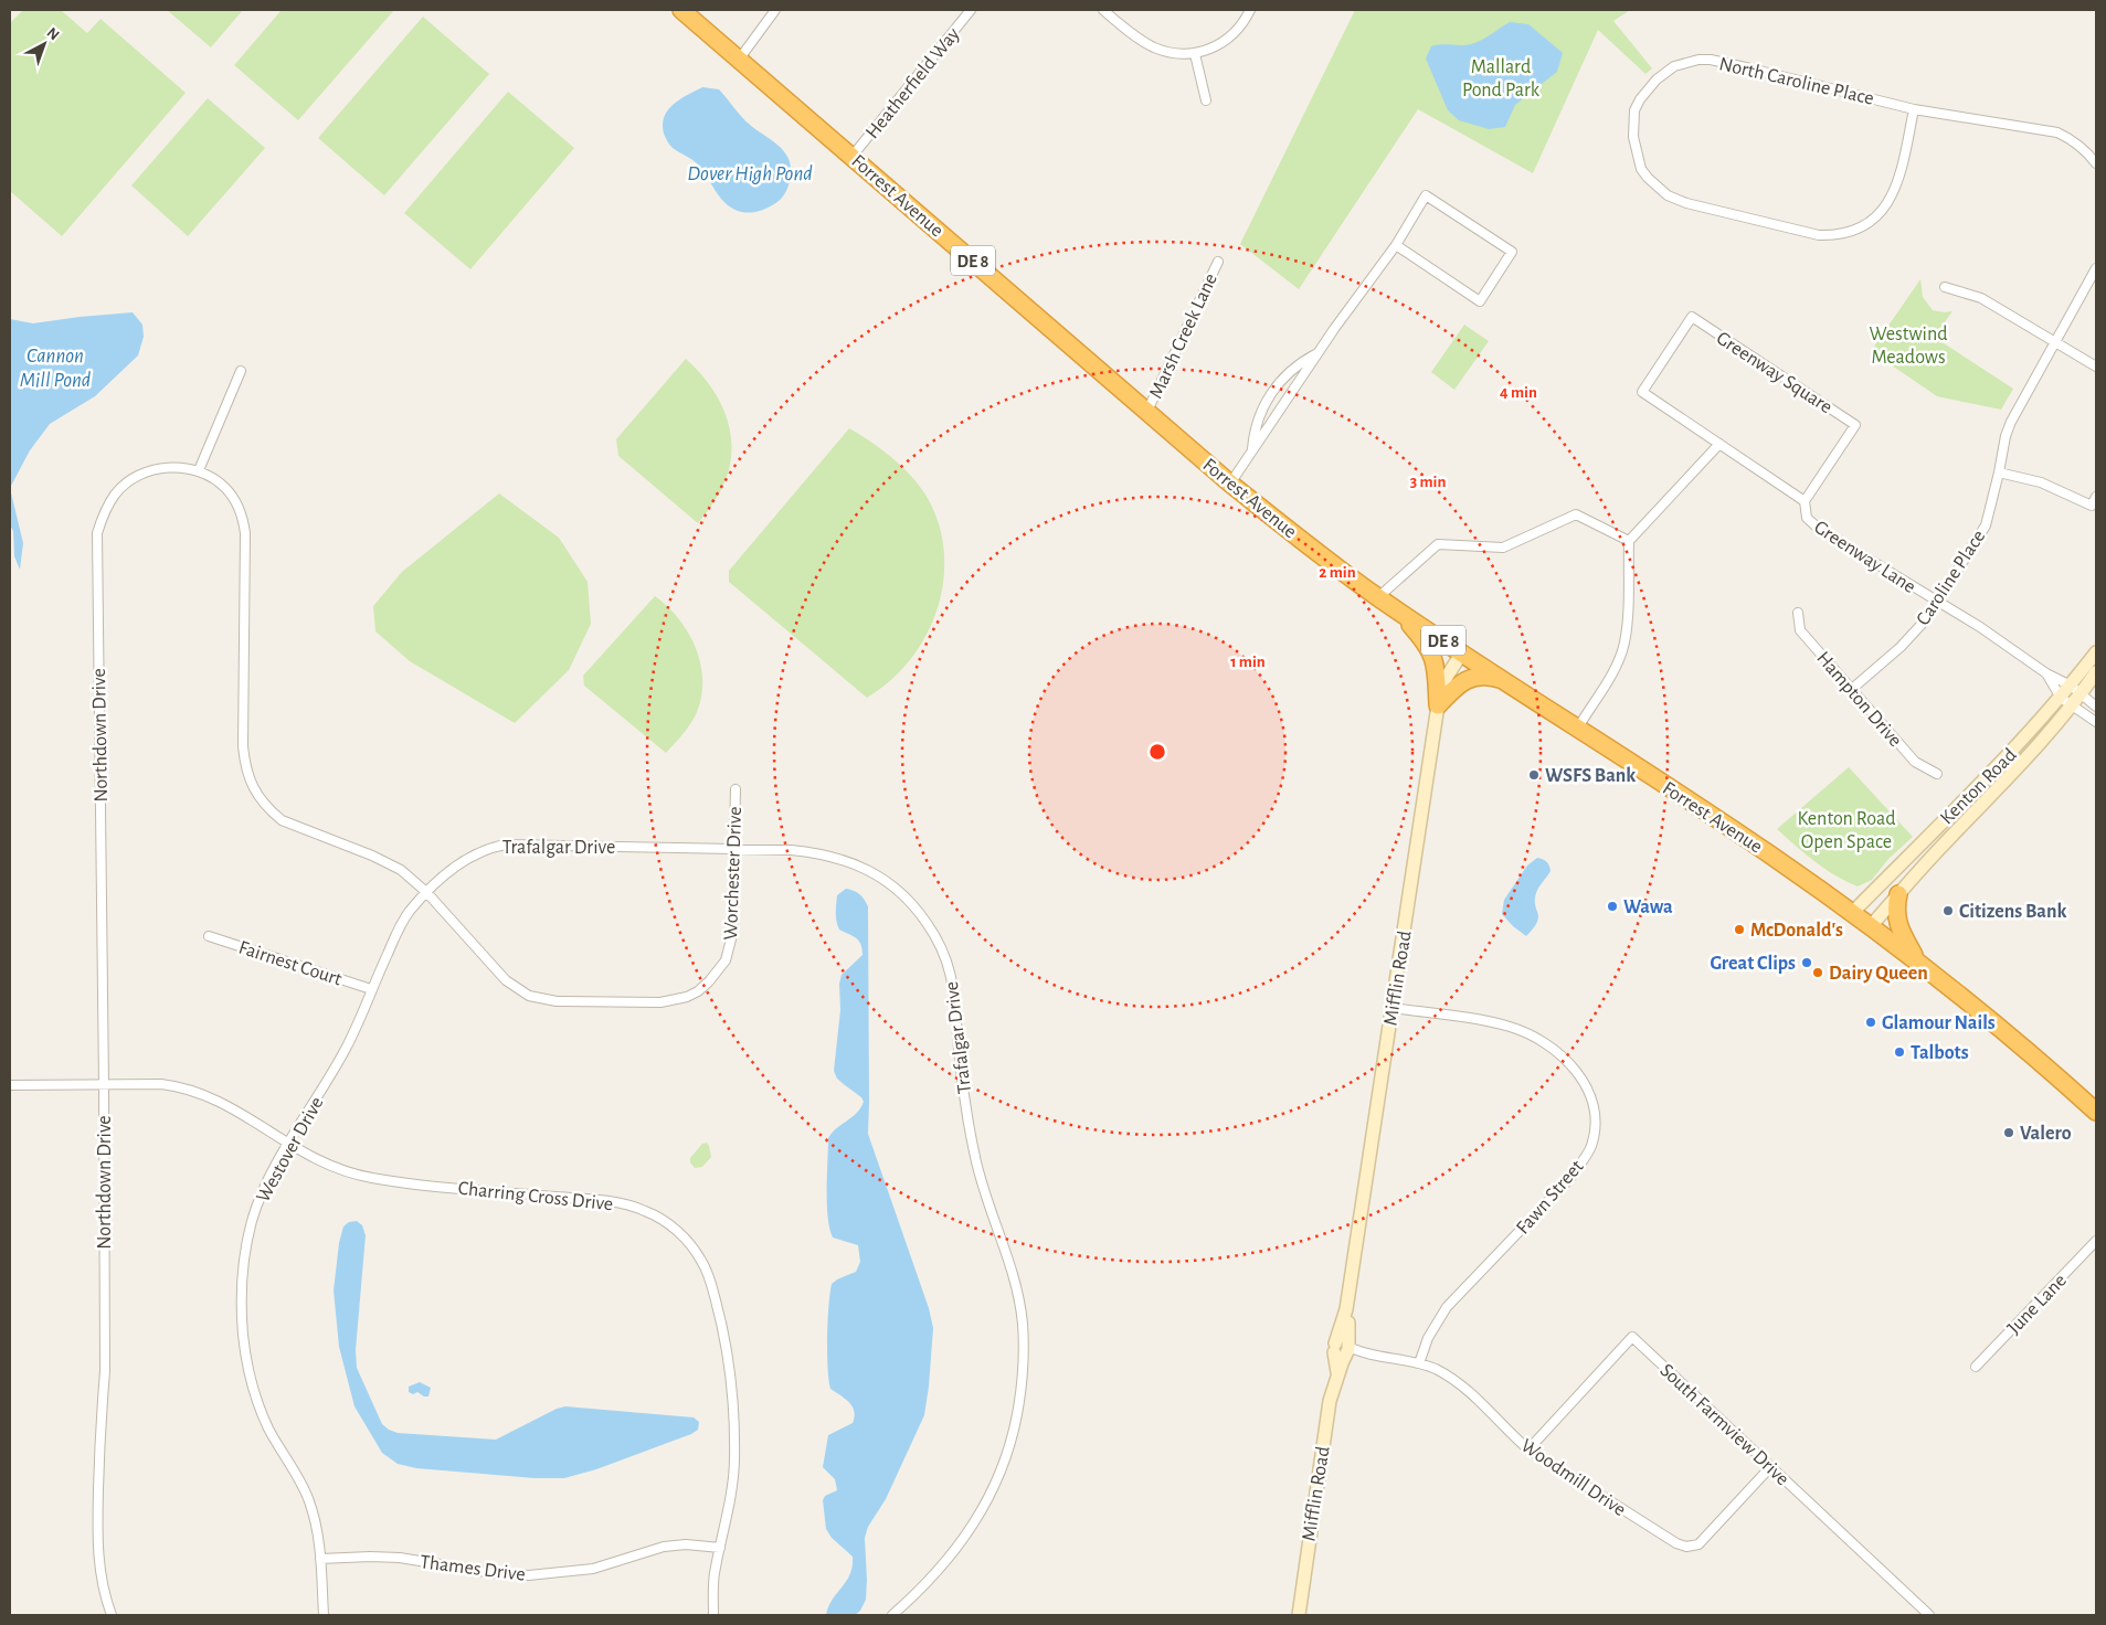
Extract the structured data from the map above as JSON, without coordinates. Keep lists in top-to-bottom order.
{
  "streets": {
    "highway": ["Forrest Avenue", "DE 8"],
    "main road": ["Kenton Road", "Mifflin Road"],
    "street": [
      "North Caroline Place",
      "Heatherfield Way",
      "Marsh Creek Lane",
      "Greenway Square",
      "Greenway Lane",
      "Caroline Place",
      "Hampton Drive",
      "Northdown Drive",
      "Trafalgar Drive",
      "Worchester Drive",
      "Fairnest Court",
      "Westover Drive",
      "Charring Cross Drive",
      "Fawn Street",
      "June Lane",
      "South Farmview Drive",
      "Woodmill Drive",
      "Thames Drive"
    ]
  },
  "crossings": [
    ["Heatherfield Way", "Forrest Avenue"],
    ["Forrest Avenue", "Marsh Creek Lane"],
    ["Forrest Avenue", "Kenton Road"],
    ["Forrest Avenue", "Mifflin Road"],
    ["Greenway Square", "Greenway Lane"],
    ["Greenway Lane", "Caroline Place"],
    ["Greenway Lane", "Kenton Road"],
    ["Caroline Place", "Hampton Drive"],
    ["Northdown Drive", "Charring Cross Drive"],
    ["Trafalgar Drive", "Worchester Drive"],
    ["Trafalgar Drive", "Westover Drive"],
    ["Worchester Drive", "Westover Drive"],
    ["Fairnest Court", "Westover Drive"],
    ["Mifflin Road", "Fawn Street"],
    ["Mifflin Road", "Woodmill Drive"],
    ["Westover Drive", "Charring Cross Drive"],
    ["Westover Drive", "Thames Drive"],
    ["Charring Cross Drive", "Thames Drive"],
    ["Fawn Street", "Woodmill Drive"],
    ["South Farmview Drive", "Woodmill Drive"]
  ],
  "water": ["Dover High Pond", "Cannon Mill Pond"],
  "parks": ["Mallard Pond Park", "Westwind Meadows", "Kenton Road Open Space"],
  "places": [
    "WSFS Bank",
    "Wawa",
    "Citizens Bank",
    "McDonald's",
    "Great Clips",
    "Dairy Queen",
    "Glamour Nails",
    "Talbots",
    "Valero"
  ],
  "north": "top right",
  "rings": [
    "4 min",
    "3 min",
    "2 min",
    "1 min"
  ]
}
